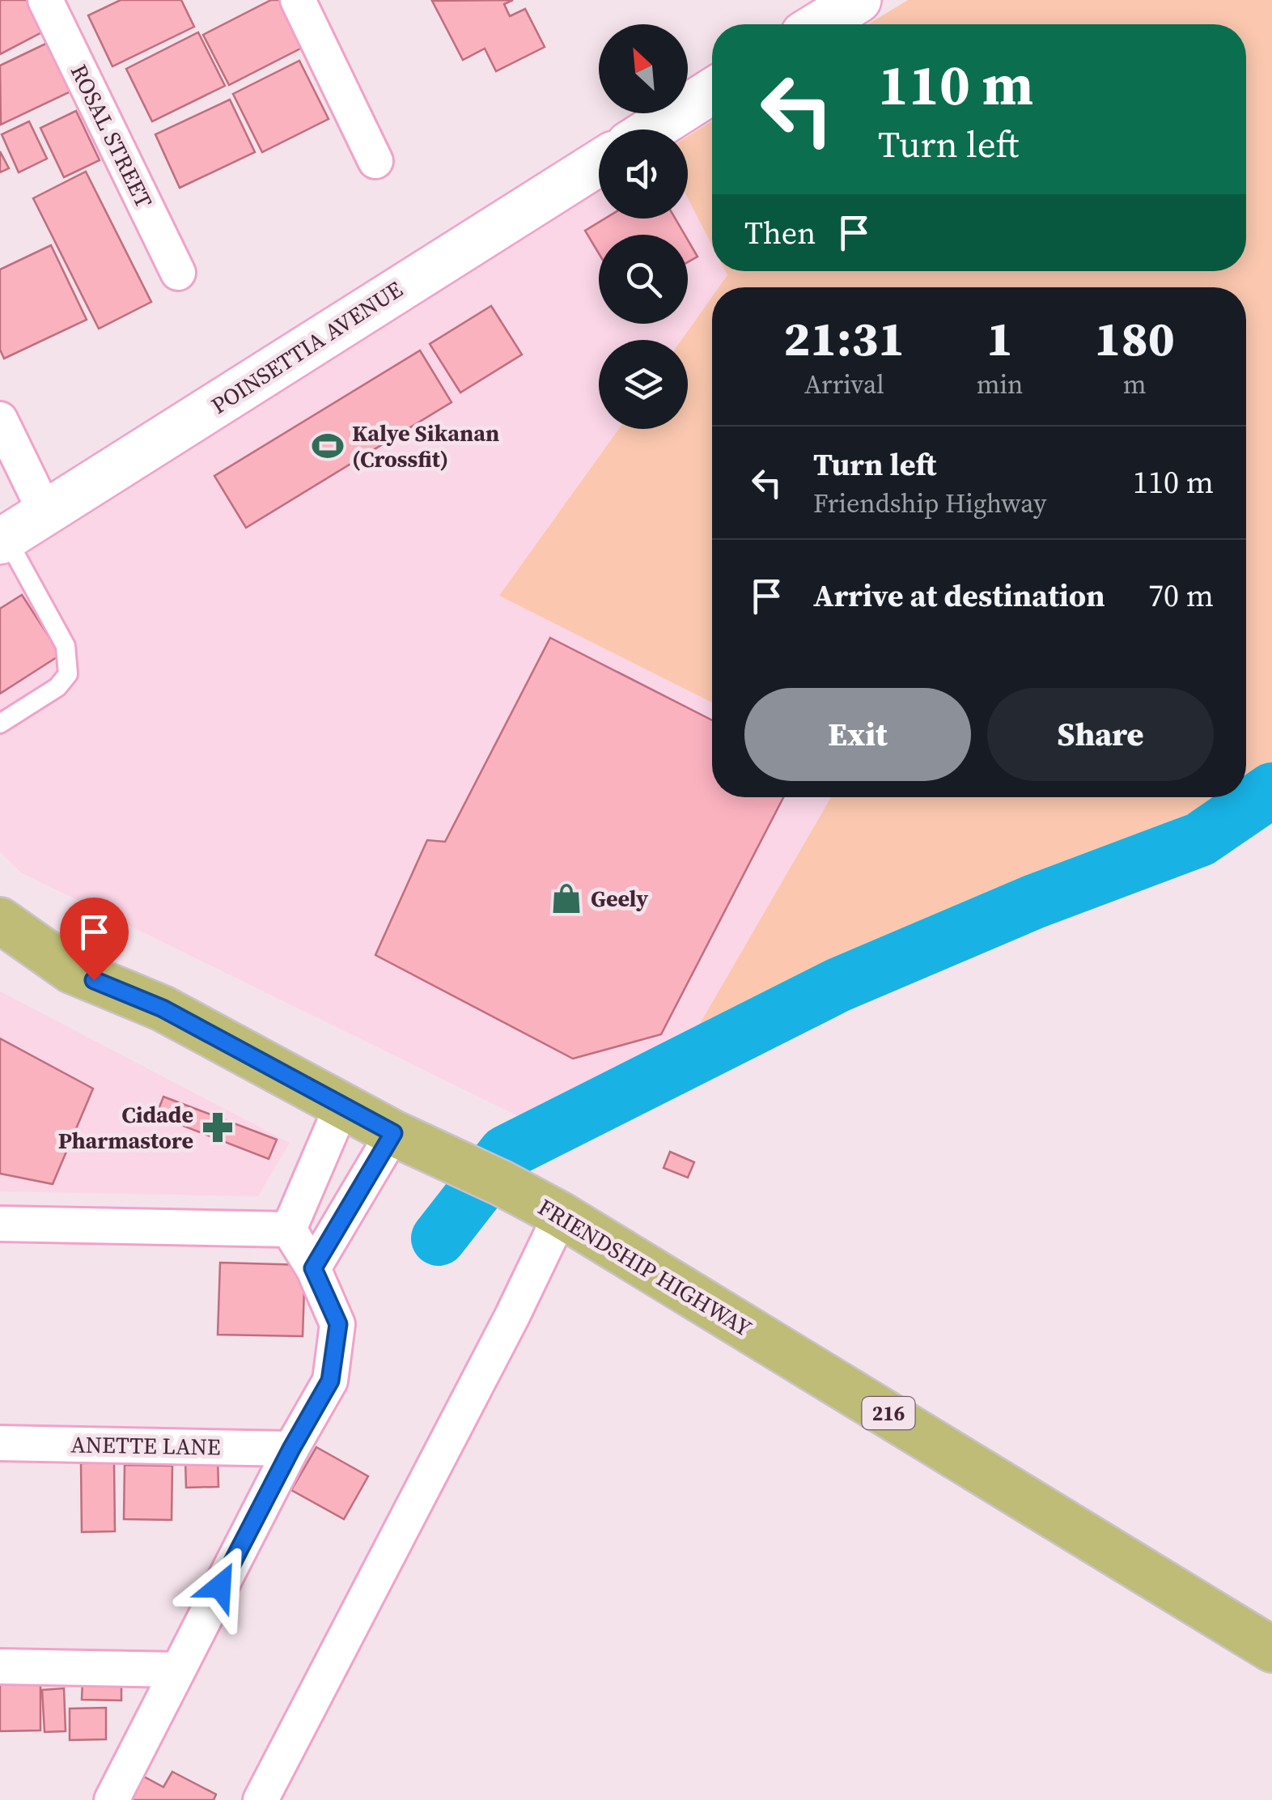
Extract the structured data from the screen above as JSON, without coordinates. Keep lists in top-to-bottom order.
{
  "streets": {
    "main road": ["POINSETTIA AVENUE", "FRIENDSHIP HIGHWAY", "216"],
    "street": ["ROSAL STREET", "ANETTE LANE"]
  },
  "places": {
    "sports": ["Kalye Sikanan (Crossfit)"],
    "shop": ["Geely"],
    "pharmacy": ["Cidade Pharmastore"]
  },
  "north": "top left",
  "page": {
    "turn": ["110 m", "Turn left"],
    "then": "Then",
    "eta": [
      "21:31",
      "Arrival",
      "1",
      "min",
      "180",
      "m"
    ],
    "list": [
      {
        "name": "Turn left",
        "note": "Friendship Highway",
        "value": "110 m"
      },
      {
        "name": "Arrive at destination",
        "value": "70 m"
      }
    ],
    "buttons": ["Exit", "Share"]
  }
}
